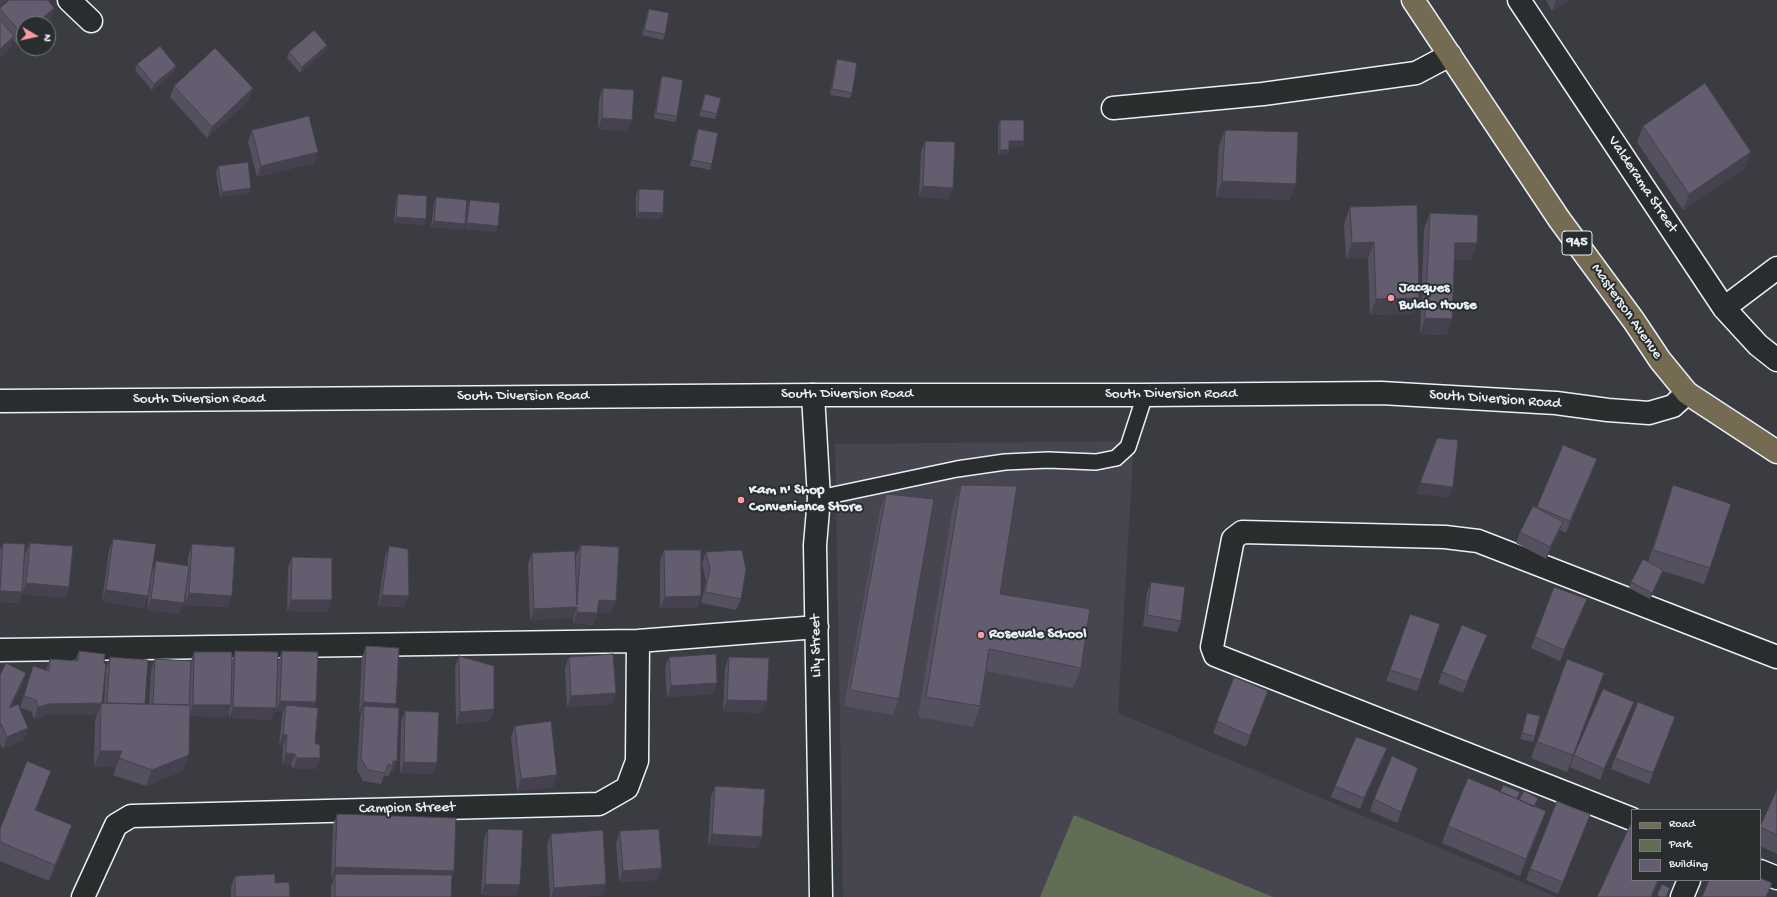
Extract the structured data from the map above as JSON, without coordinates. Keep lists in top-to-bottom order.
{
  "streets": {
    "main road": ["945", "Masterson Avenue"],
    "street": [
      "Valderama Street",
      "South Diversion Road",
      "Lily Street",
      "Campion Street"
    ]
  },
  "crossings": [
    ["Masterson Avenue", "South Diversion Road"],
    ["South Diversion Road", "Lily Street"]
  ],
  "places": ["Jacques Bulalo House", "Kam n' Shop Convenience Store", "Rosevale School"],
  "legend": ["Road", "Park", "Building"],
  "north": "right"
}
